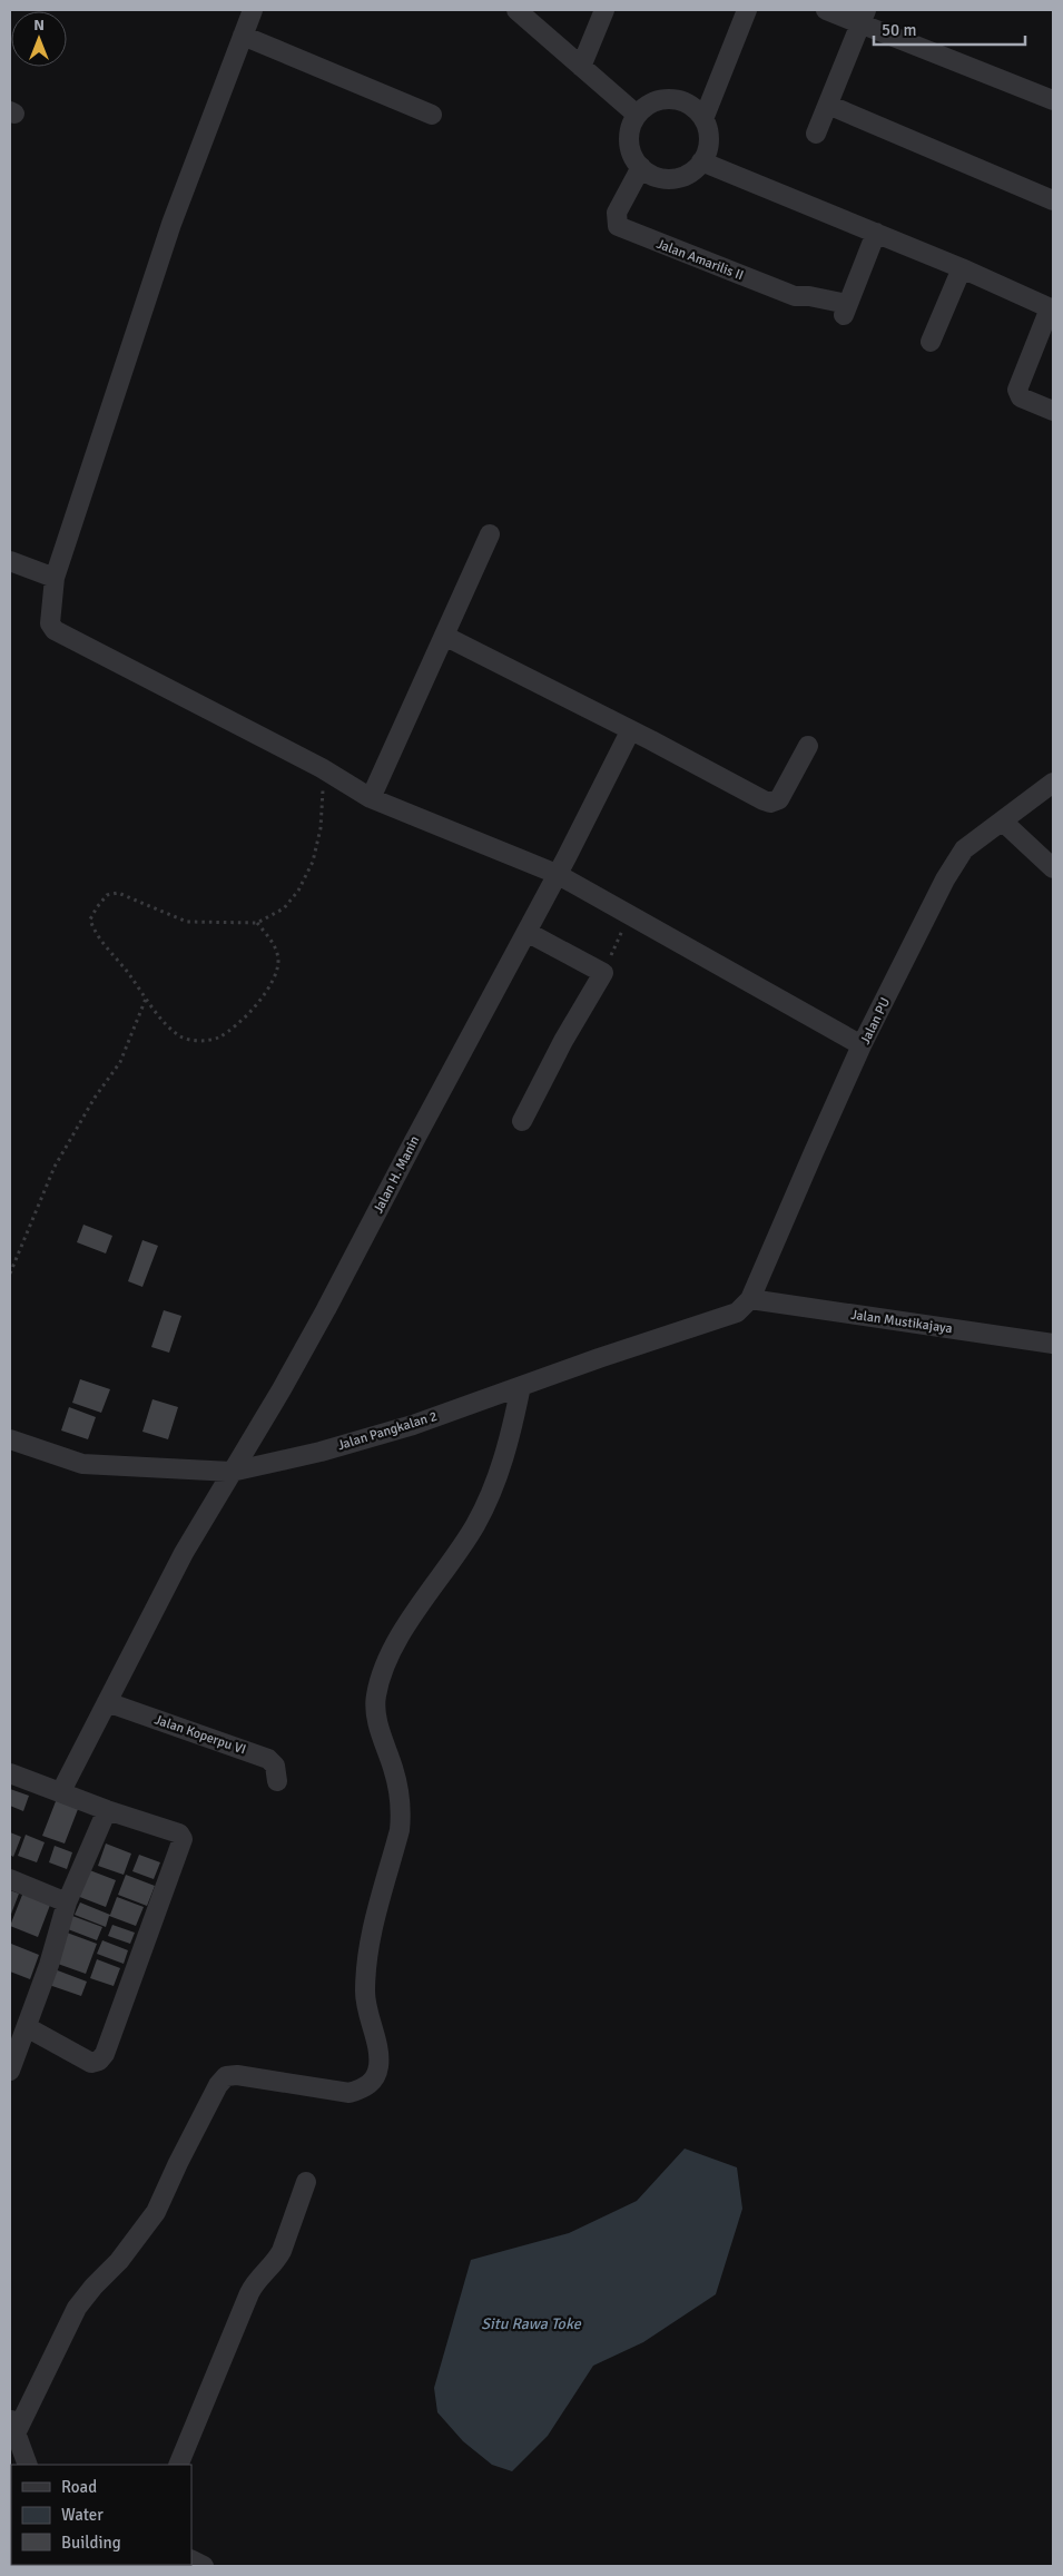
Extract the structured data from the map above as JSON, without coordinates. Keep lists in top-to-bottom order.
{
  "streets": {
    "street": [
      "Jalan Amarilis II",
      "Jalan PU",
      "Jalan H. Manin",
      "Jalan Mustikajaya",
      "Jalan Pangkalan 2",
      "Jalan Koperpu VI"
    ]
  },
  "crossings": [
    ["Jalan PU", "Jalan Mustikajaya"],
    ["Jalan PU", "Jalan Pangkalan 2"],
    ["Jalan H. Manin", "Jalan Pangkalan 2"],
    ["Jalan H. Manin", "Jalan Koperpu VI"],
    ["Jalan Mustikajaya", "Jalan Pangkalan 2"]
  ],
  "water": ["Situ Rawa Toke"],
  "legend": ["Road", "Water", "Building"],
  "scale_bar": "50 m",
  "north": "top"
}
